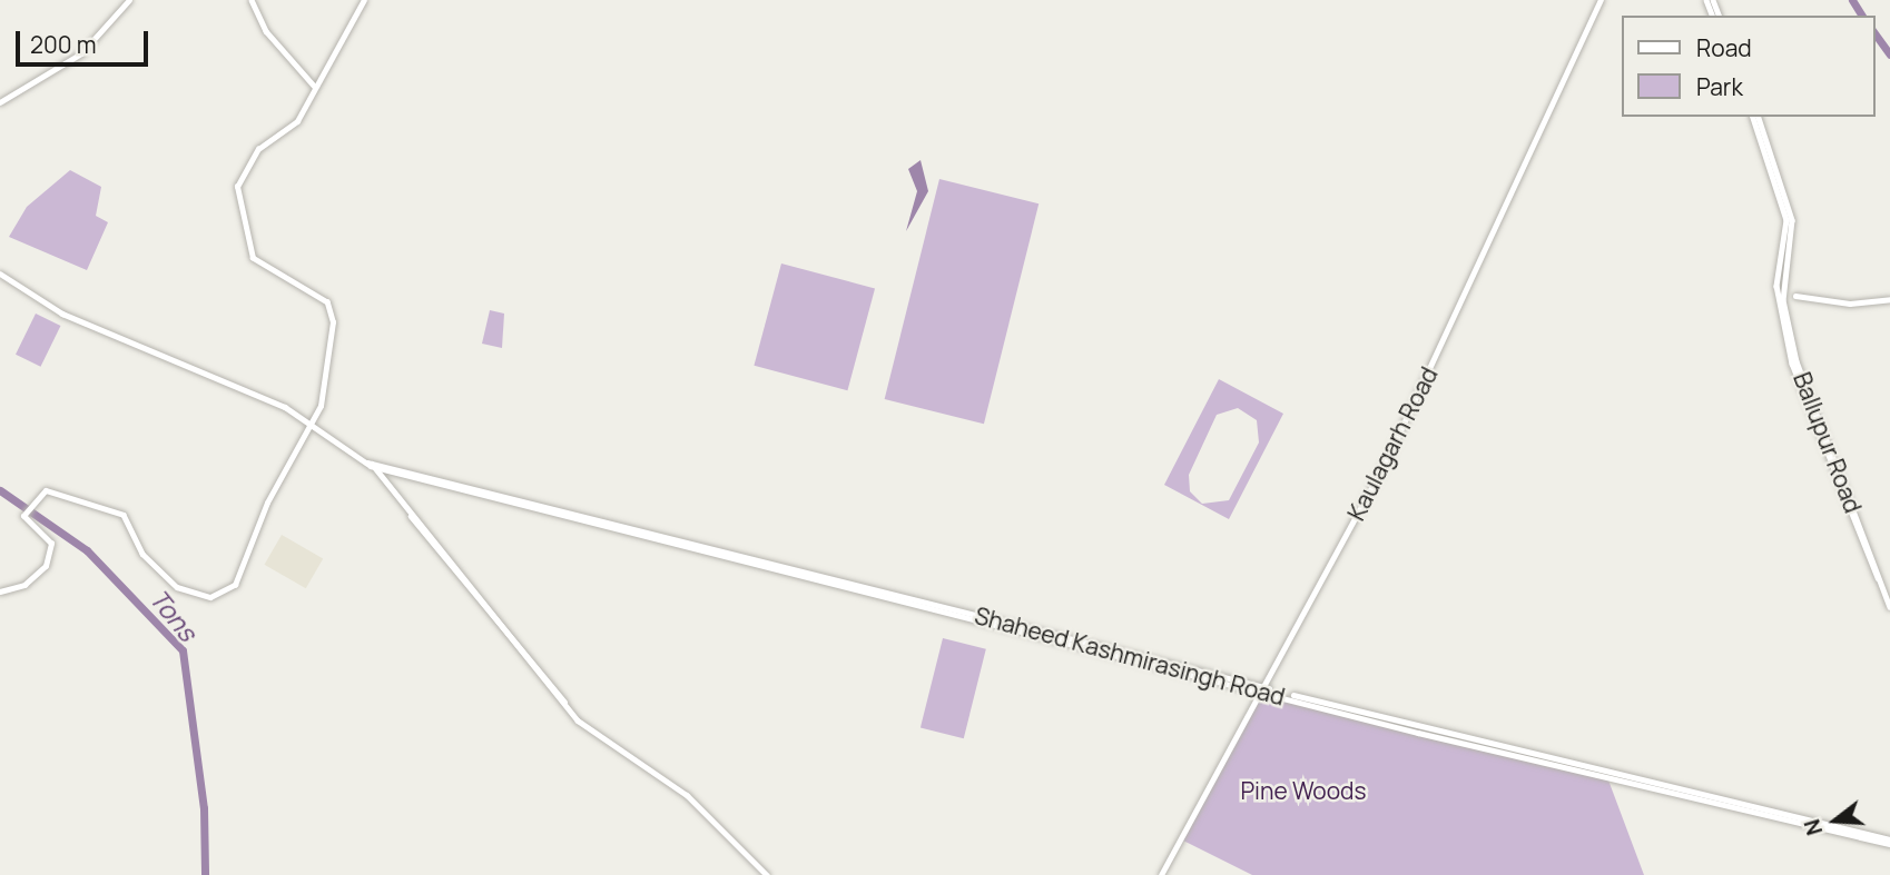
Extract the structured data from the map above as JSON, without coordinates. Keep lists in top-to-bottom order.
{
  "streets": {
    "street": ["Ballupur Road", "Kaulagarh Road", "Shaheed Kashmirasingh Road"]
  },
  "crossings": [
    ["Kaulagarh Road", "Shaheed Kashmirasingh Road"]
  ],
  "water": ["Tons"],
  "parks": ["Pine Woods"],
  "legend": ["Road", "Park"],
  "scale_bar": "200 m",
  "north": "left"
}
